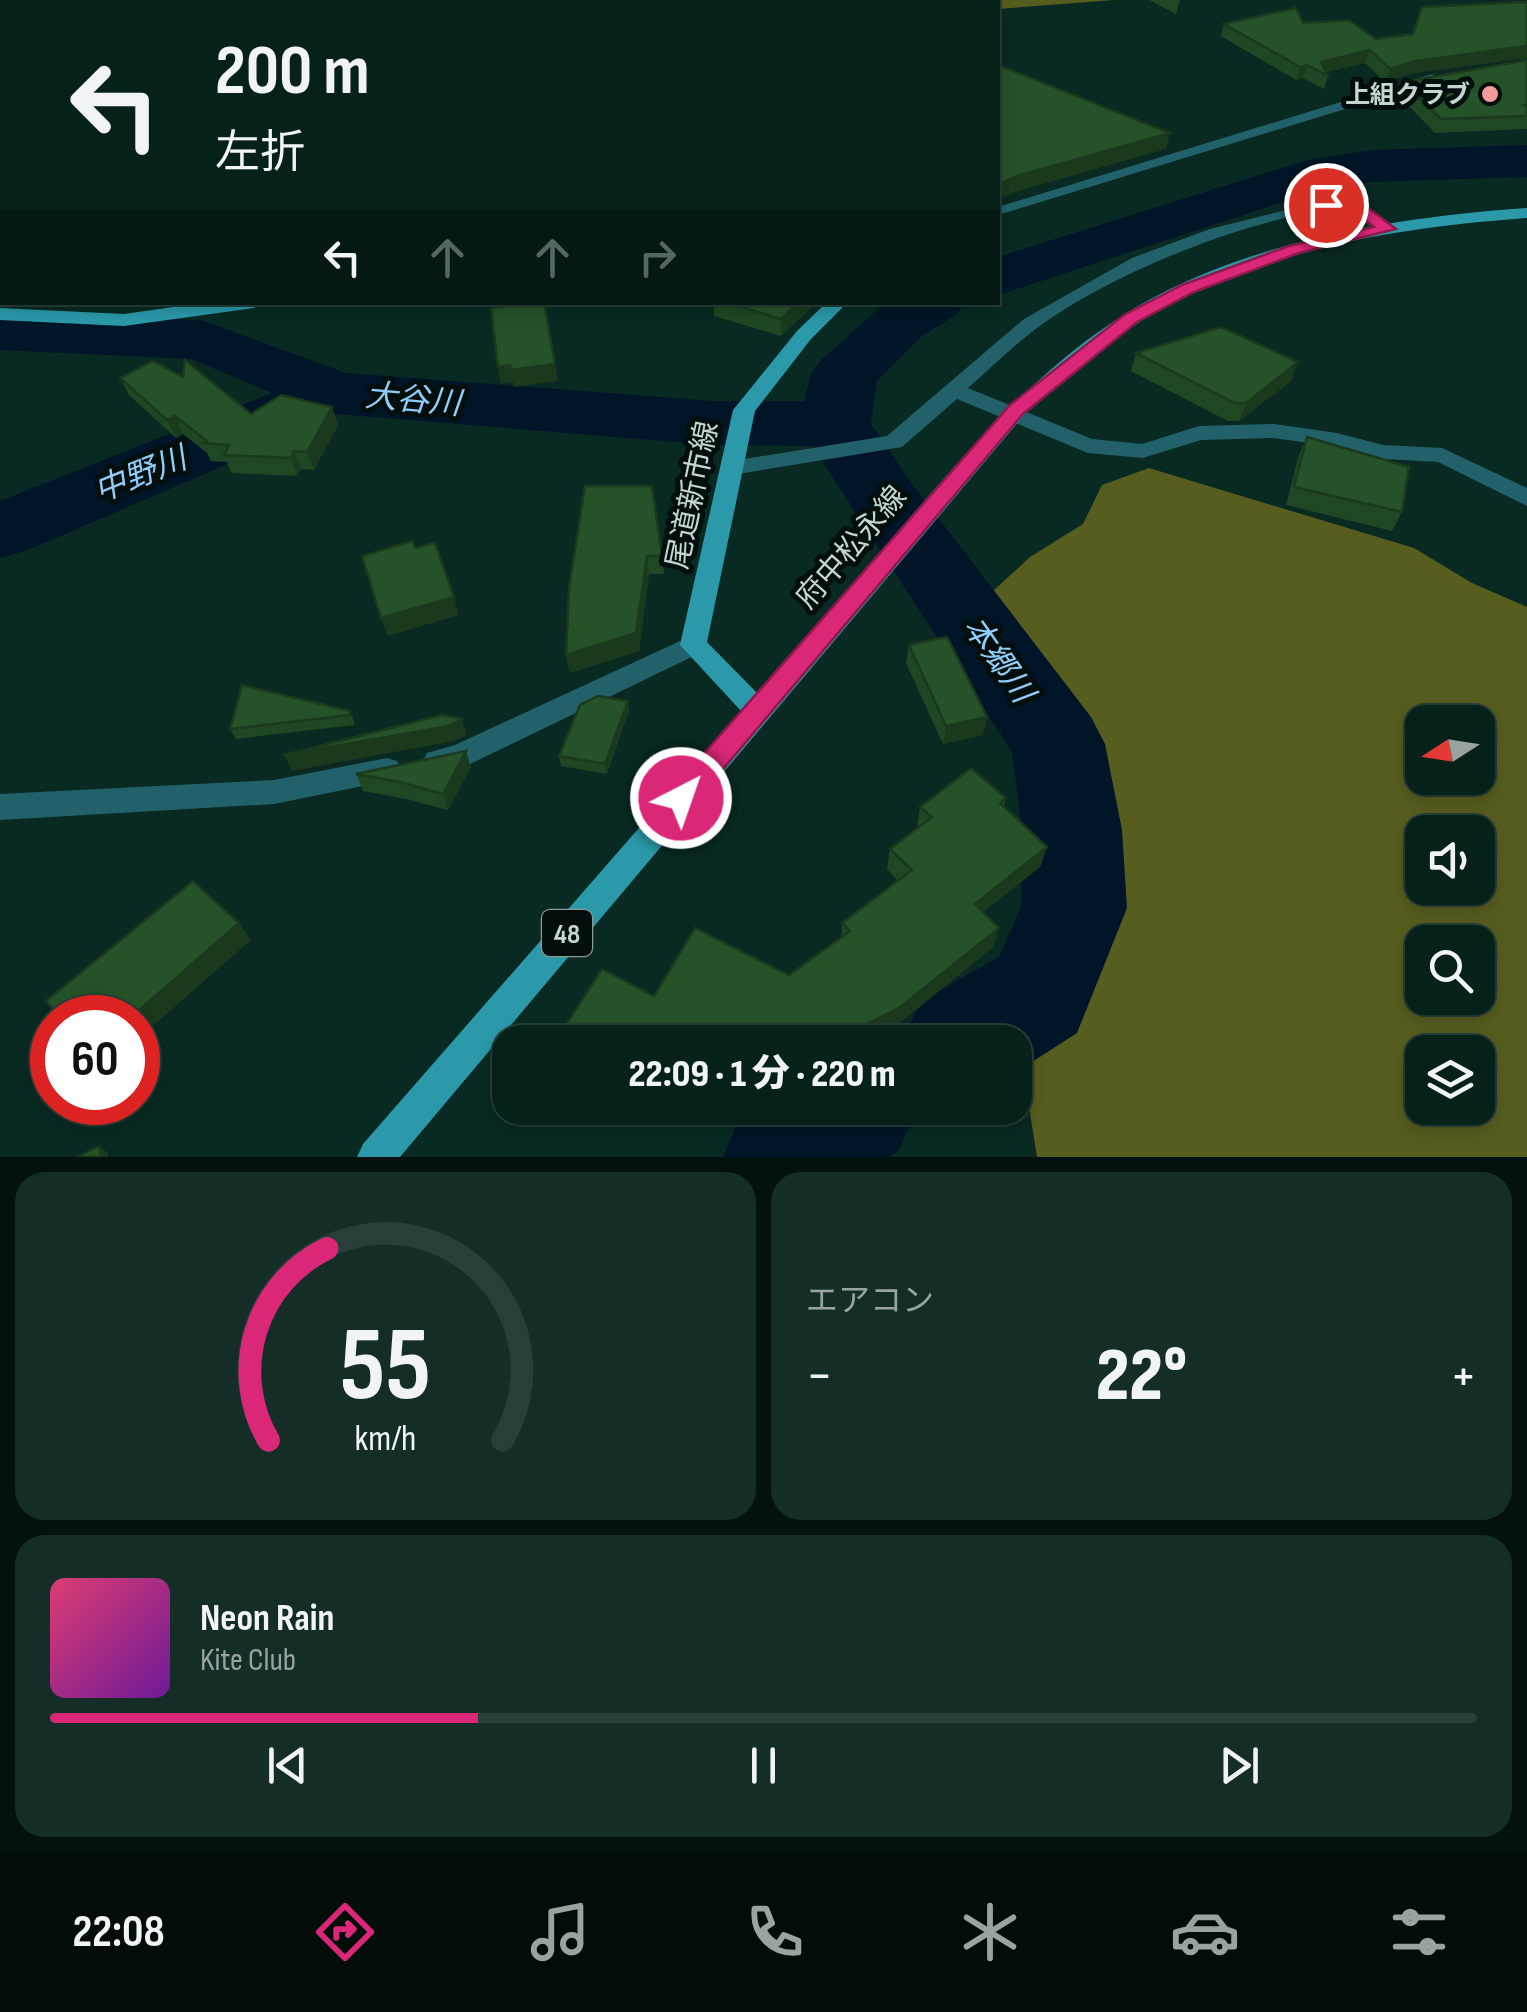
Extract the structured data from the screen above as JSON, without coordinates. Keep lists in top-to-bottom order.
{
  "streets": {
    "main road": ["尾道新市線", "府中松永線", "48"]
  },
  "water": ["大谷川", "中野川", "本郷川"],
  "places": ["上組クラブ"],
  "north": "left",
  "page": {
    "turn": ["200 m", "左折"],
    "limit": "60",
    "trip": "22:09 · 1 分 · 220 m",
    "tile": "エアコン",
    "heat": ["−", "22°", "+"],
    "song": ["Neon Rain", "Kite Club"],
    "tabs": "22:08",
    "gauge": ["55", "km/h"]
  }
}
